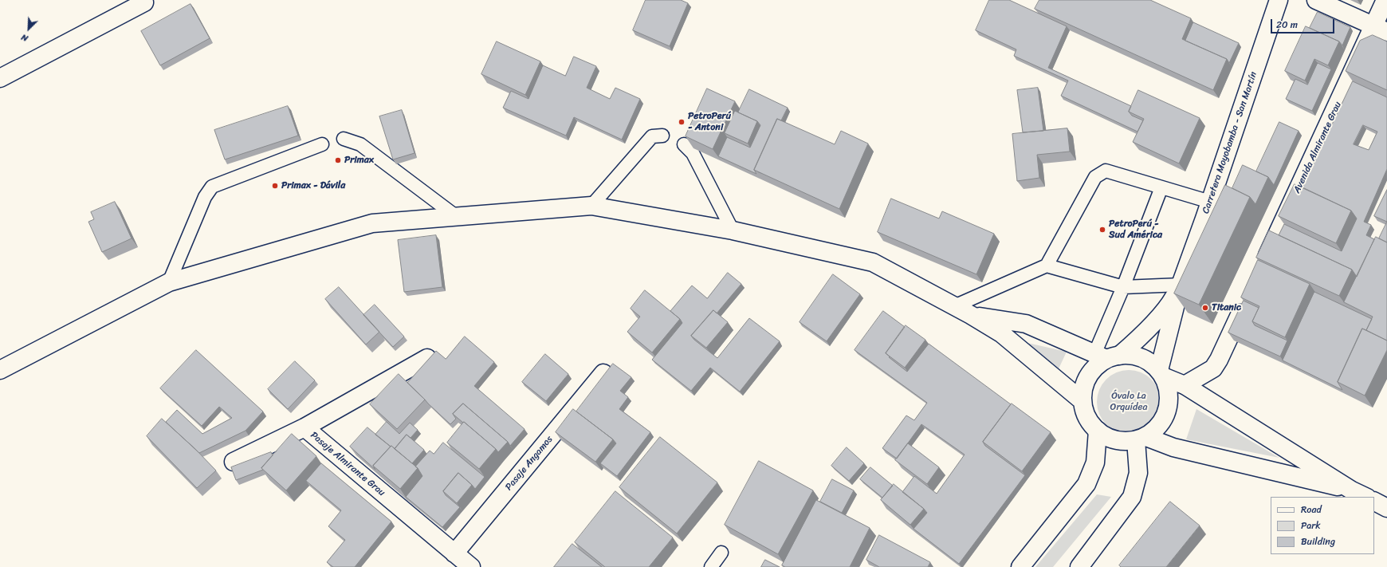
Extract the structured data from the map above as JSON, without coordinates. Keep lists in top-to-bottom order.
{
  "streets": {
    "main road": [
      "Carretera Moyobamba - San Martín",
      "Avenida Almirante Grau",
      "Pasaje Angamos",
      "Pasaje Almirante Grau"
    ]
  },
  "crossings": [
    ["Pasaje Angamos", "Pasaje Almirante Grau"]
  ],
  "parks": ["Óvalo La Orquídea"],
  "places": [
    "PetroPerú - Antoni",
    "Primax",
    "Primax - Dávila",
    "PetroPerú - Sud América",
    "Titanic"
  ],
  "legend": ["Road", "Park", "Building"],
  "scale_bar": "20 m",
  "north": "bottom left"
}
